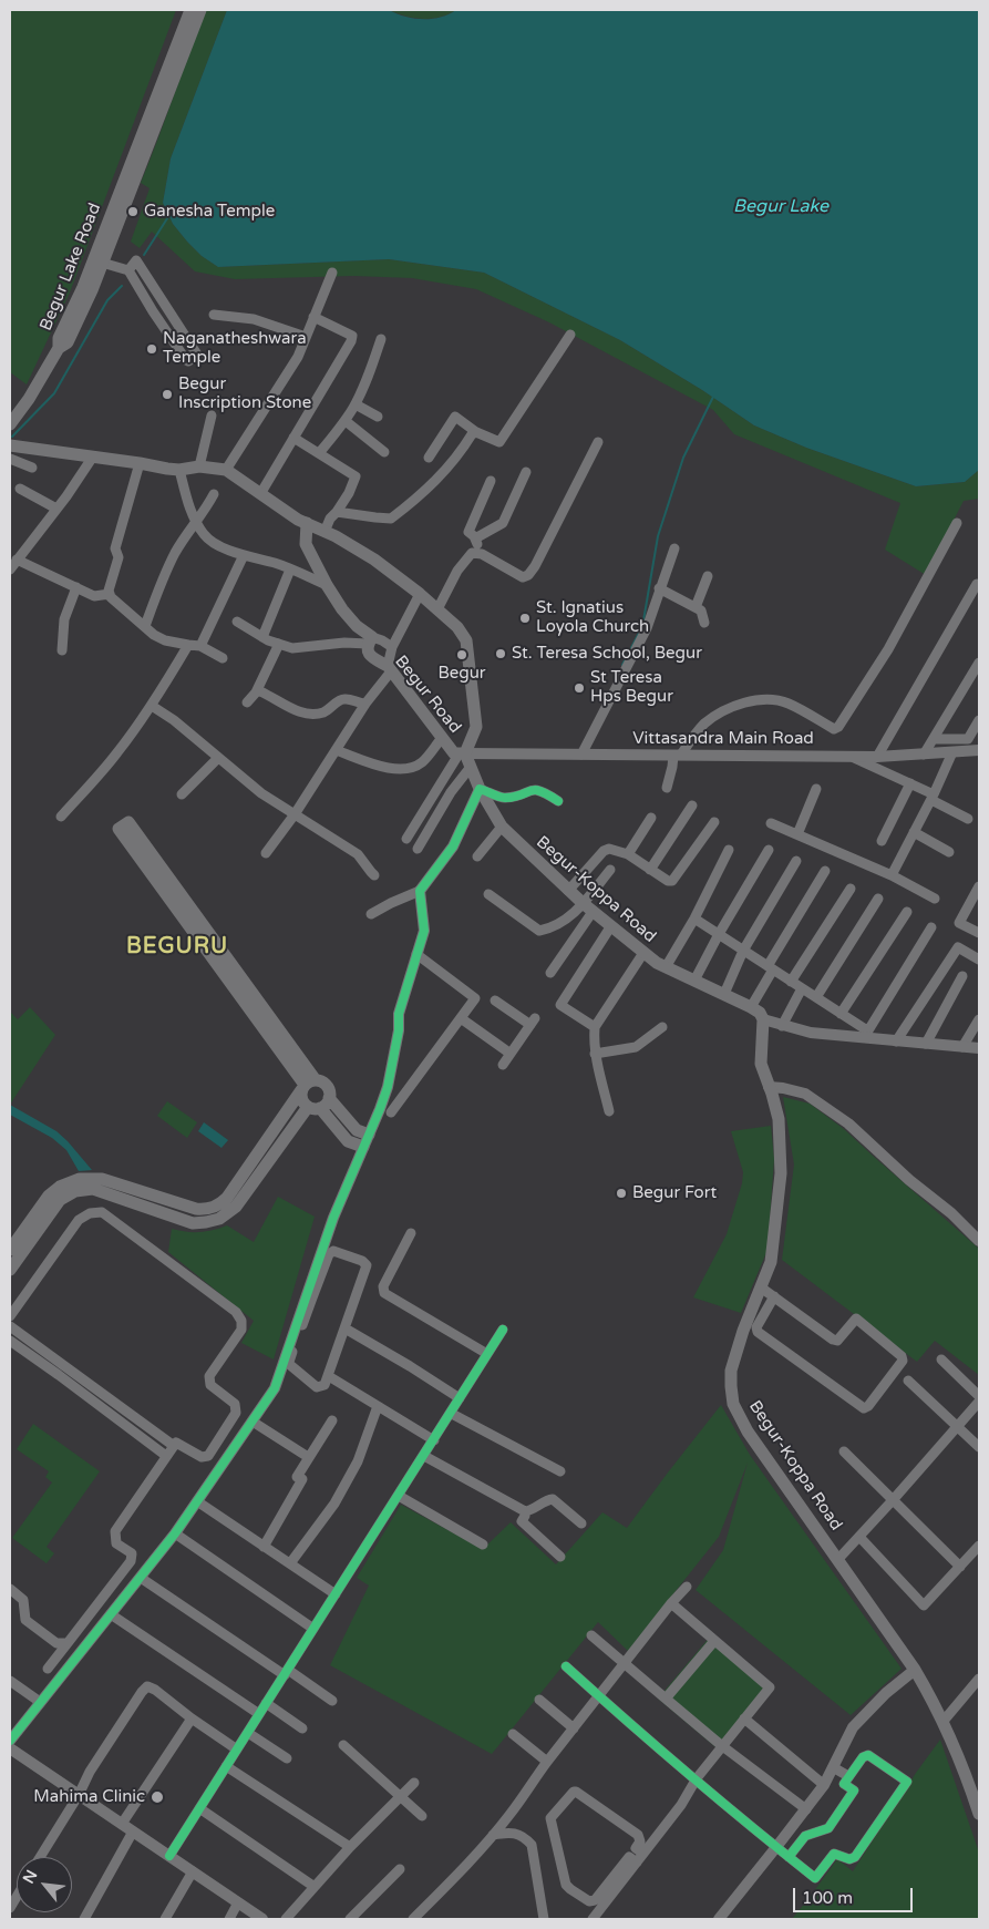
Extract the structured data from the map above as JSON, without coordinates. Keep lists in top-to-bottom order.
{
  "streets": {
    "main road": ["Begur Lake Road", "Begur Road", "Begur-Koppa Road"],
    "street": ["Vittasandra Main Road"]
  },
  "crossings": [
    ["Begur Road", "Vittasandra Main Road"],
    ["Begur Road", "Begur-Koppa Road"],
    ["Vittasandra Main Road", "Begur-Koppa Road"]
  ],
  "districts": ["BEGURU"],
  "water": ["Begur Lake"],
  "places": [
    "Ganesha Temple",
    "Naganatheshwara Temple",
    "Begur Inscription Stone",
    "St. Ignatius Loyola Church",
    "St. Teresa School, Begur",
    "Begur",
    "St Teresa Hps Begur",
    "Begur Fort",
    "Mahima Clinic"
  ],
  "scale_bar": "100 m",
  "north": "top left"
}
